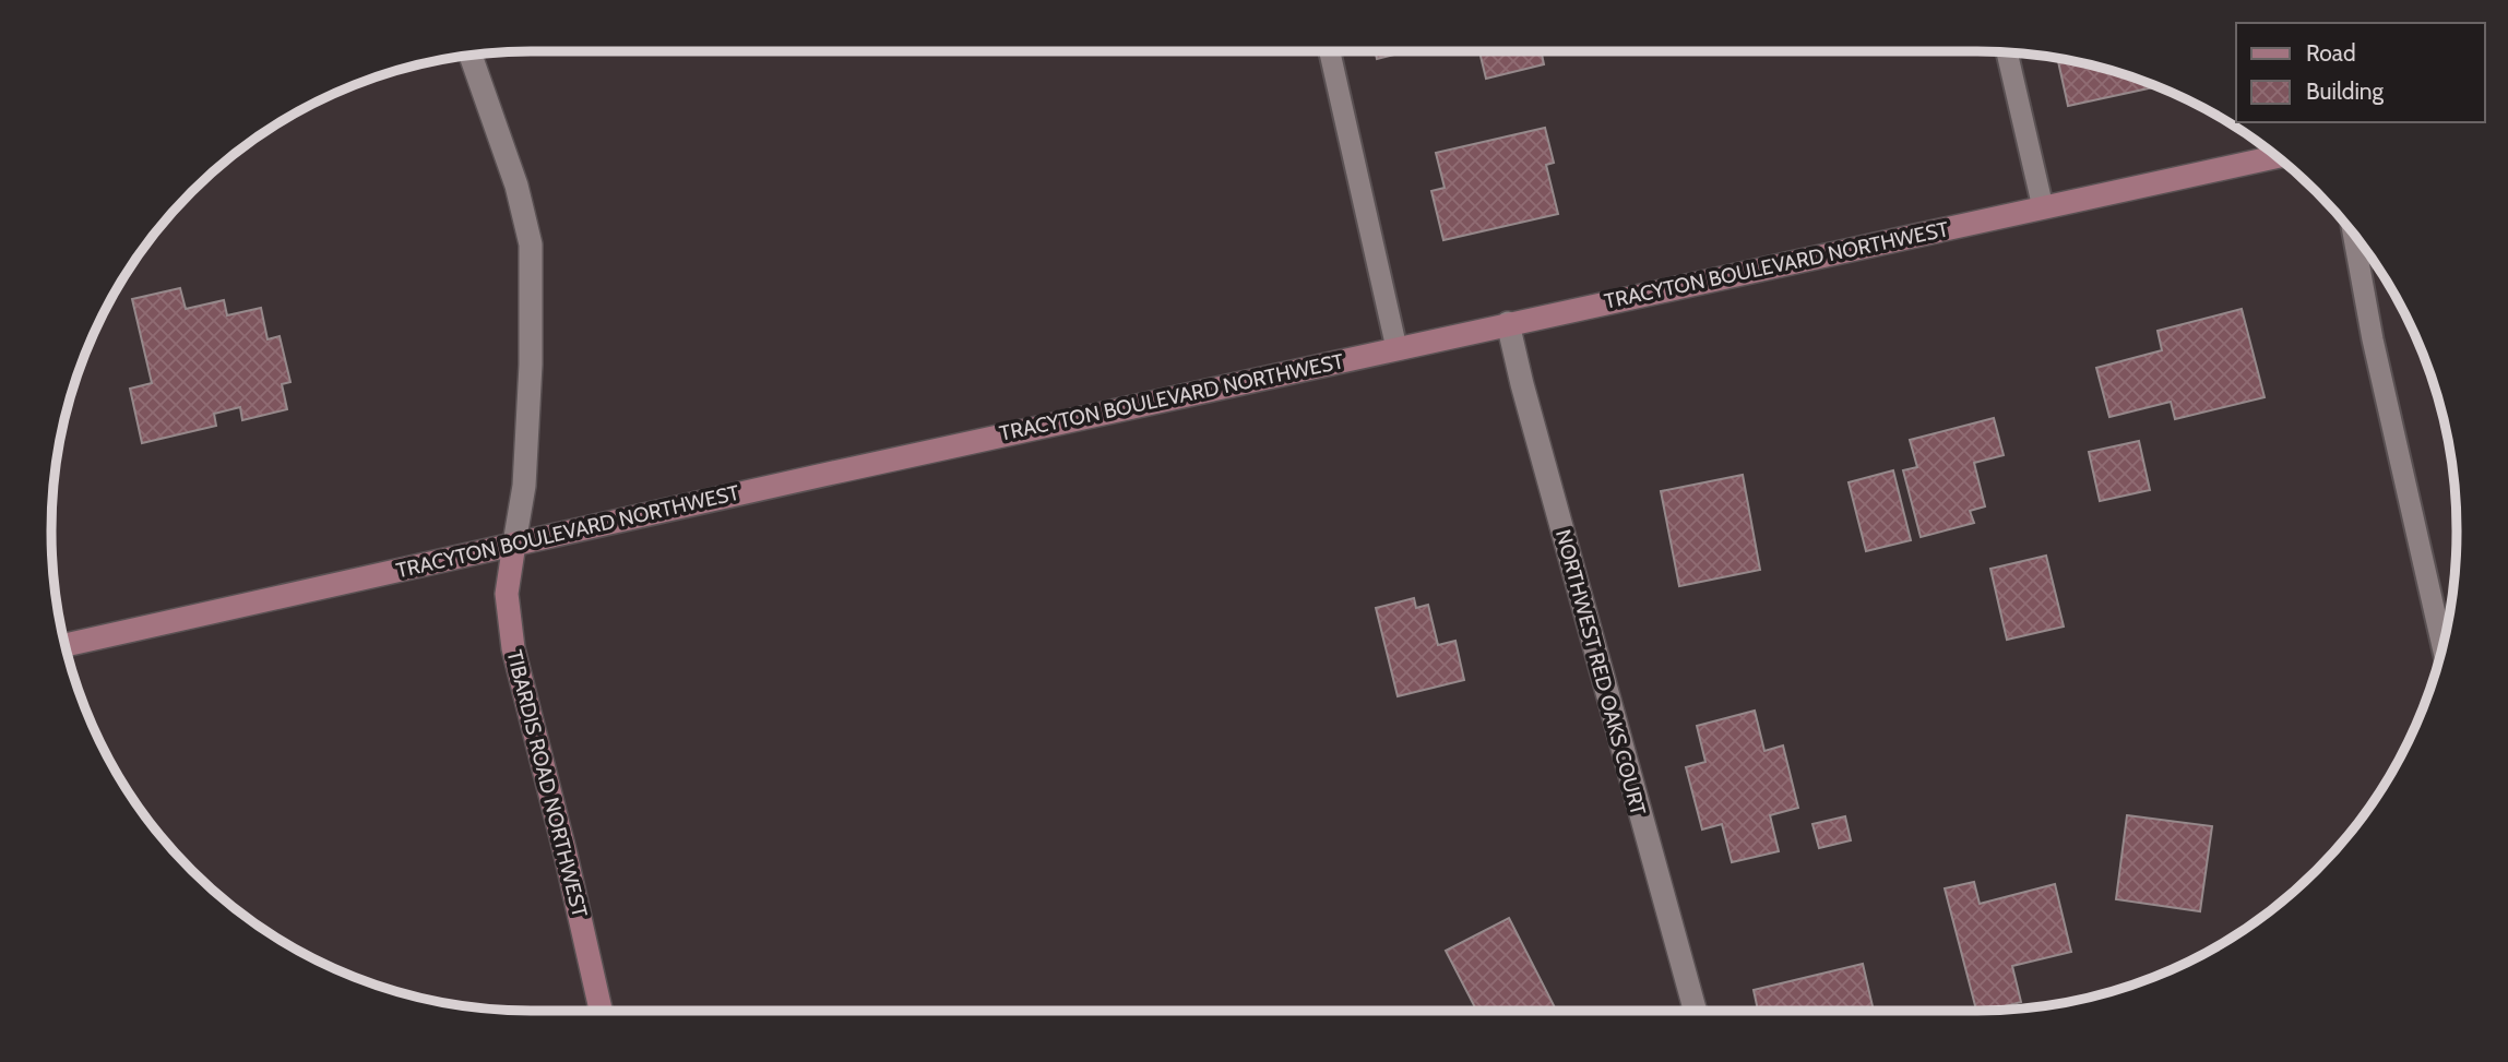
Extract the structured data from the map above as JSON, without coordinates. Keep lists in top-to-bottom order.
{
  "streets": {
    "main road": ["TRACYTON BOULEVARD NORTHWEST", "TIBARDIS ROAD NORTHWEST"],
    "street": ["NORTHWEST RED OAKS COURT"]
  },
  "crossings": [
    ["TRACYTON BOULEVARD NORTHWEST", "NORTHWEST RED OAKS COURT"],
    ["TRACYTON BOULEVARD NORTHWEST", "TIBARDIS ROAD NORTHWEST"]
  ],
  "legend": ["Road", "Building"]
}
